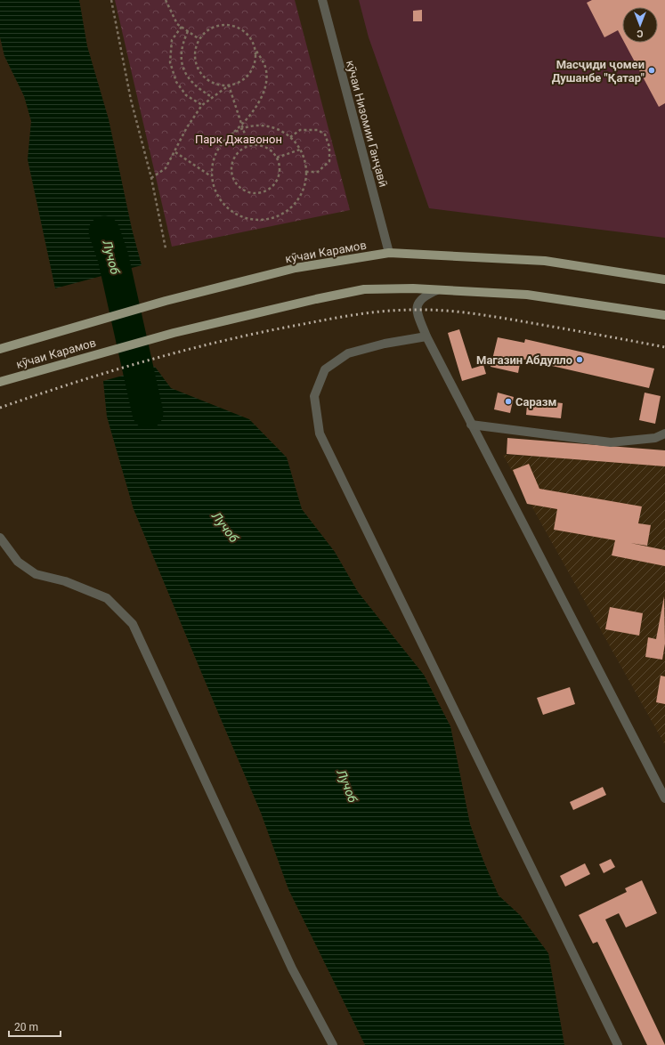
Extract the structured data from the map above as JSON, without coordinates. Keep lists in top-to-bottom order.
{
  "streets": {
    "main road": ["кӯчаи Карамов"],
    "street": ["кӯчаи Низомии Ганҷавӣ"]
  },
  "crossings": [
    ["кӯчаи Низомии Ганҷавӣ", "кӯчаи Карамов"]
  ],
  "water": ["Лучоб"],
  "parks": ["Парк Джавонон"],
  "places": ["Масҷиди ҷомеи Душанбе \"Қатар\"", "Магазин Абдулло", "Саразм"],
  "scale_bar": "20 m",
  "north": "bottom"
}
